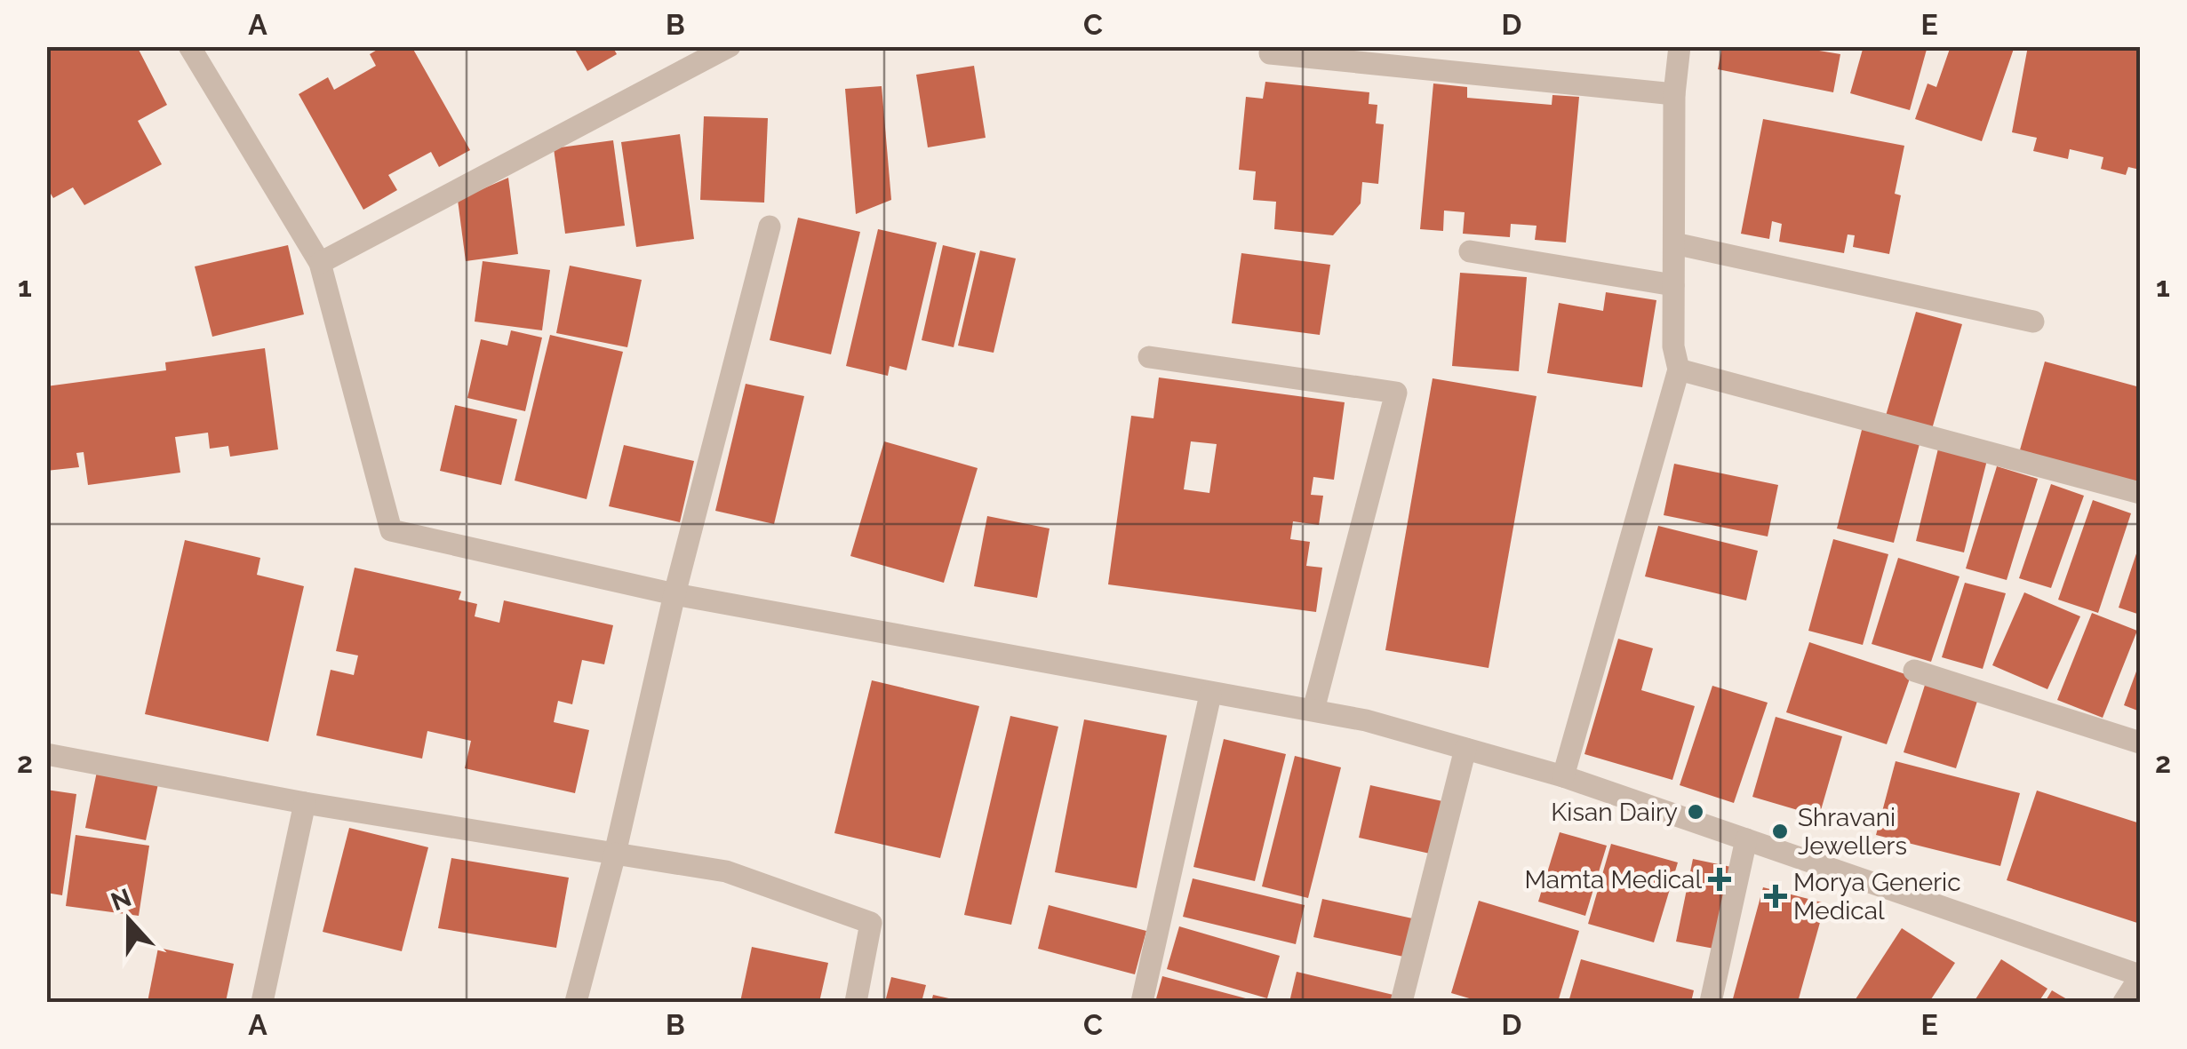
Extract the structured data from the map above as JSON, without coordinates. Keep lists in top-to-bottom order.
{
  "places": {
    "other": ["Kisan Dairy", "Shravani Jewellers"],
    "health": ["Mamta Medical", "Morya Generic Medical"]
  },
  "north": "top",
  "grid": {
    "columns": [
      "A",
      "B",
      "C",
      "D",
      "E"
    ],
    "rows": ["1", "2"]
  }
}
